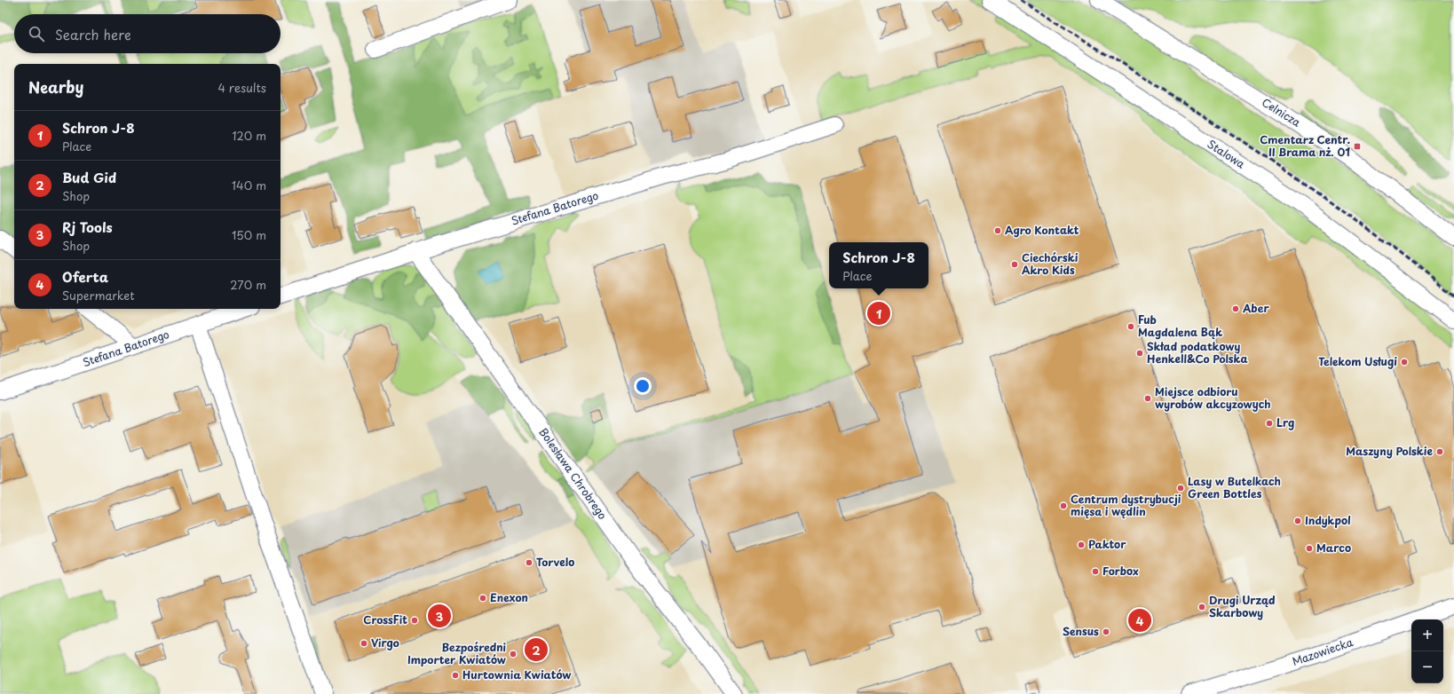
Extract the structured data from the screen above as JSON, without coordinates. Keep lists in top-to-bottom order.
{
  "streets": {
    "street": [
      "Celnicza",
      "Stalowa",
      "Stefana Batorego",
      "Bolesława Chrobrego",
      "Mazowiecka"
    ]
  },
  "crossings": [
    ["Stefana Batorego", "Bolesława Chrobrego"]
  ],
  "places": {
    "transit": ["Cmentarz Centr. II Brama nż. 01"],
    "other": [
      "Agro Kontakt",
      "Ciechórski Akro Kids",
      "Aber",
      "Fub Magdalena Bąk",
      "Skład podatkowy Henkell&Co Polska",
      "Telekom Usługi",
      "Miejsce odbioru wyrobów akcyzowych",
      "Lrg",
      "Maszyny Polskie",
      "Lasy w Butelkach Green Bottles",
      "Centrum dystrybucji mięsa i wędlin",
      "Indykpol",
      "Paktor",
      "Marco",
      "Torvelo",
      "Forbox",
      "Enexon",
      "Drugi Urząd Skarbowy",
      "CrossFit",
      "Sensus",
      "Virgo",
      "Bezpośredni Importer Kwiatów",
      "Hurtownia Kwiatów"
    ]
  },
  "page": {
    "search": "Search here",
    "heading": ["Nearby", "4 results"],
    "list": [
      {
        "mark": "1",
        "name": "Schron J-8",
        "note": "Place",
        "value": "120 m"
      },
      {
        "mark": "2",
        "name": "Bud Gid",
        "note": "Shop",
        "value": "140 m"
      },
      {
        "mark": "3",
        "name": "Rj Tools",
        "note": "Shop",
        "value": "150 m"
      },
      {
        "mark": "4",
        "name": "Oferta",
        "note": "Supermarket",
        "value": "270 m"
      }
    ],
    "popup": ["Schron J-8", "Place"],
    "pins": [
      "1",
      "3",
      "4",
      "2"
    ],
    "map_buttons": ["+", "−"]
  }
}
